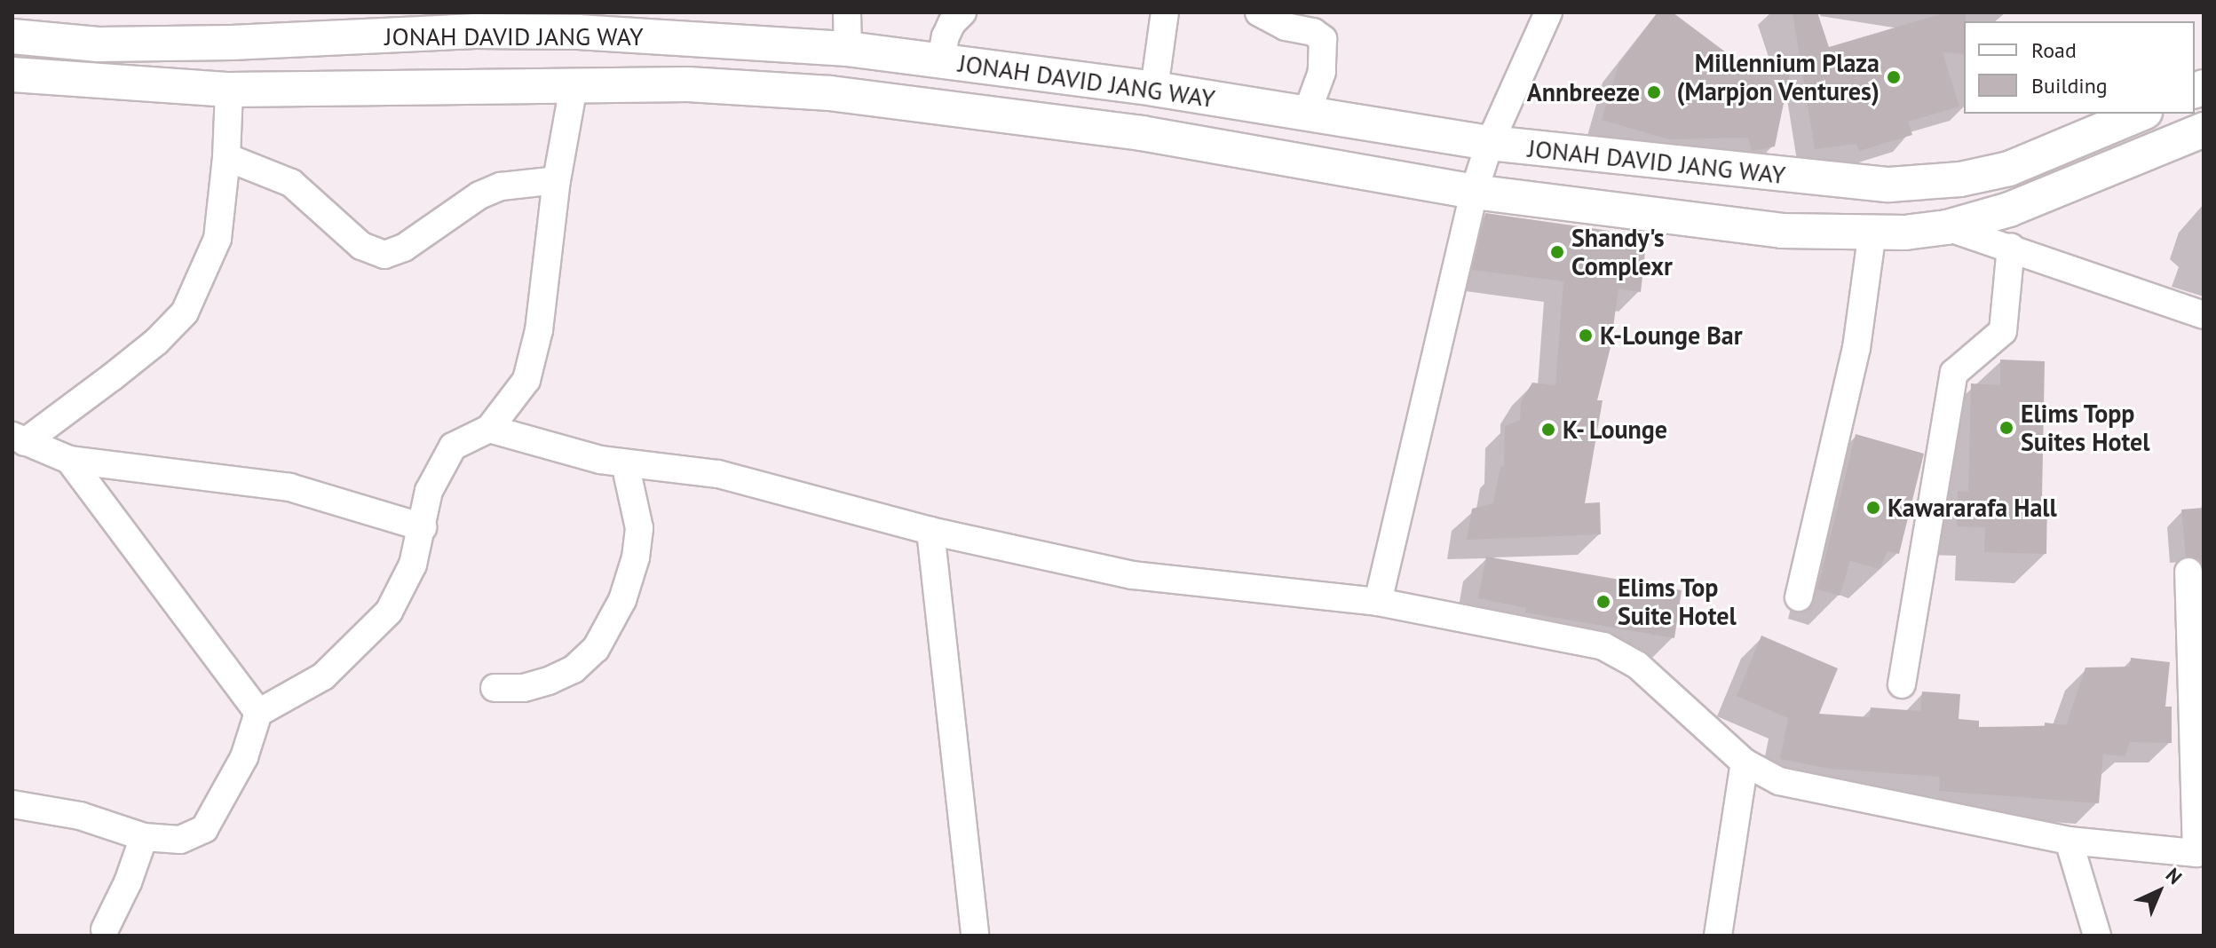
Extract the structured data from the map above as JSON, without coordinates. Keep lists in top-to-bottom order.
{
  "streets": {
    "main road": ["JONAH DAVID JANG WAY"]
  },
  "places": [
    "Millennium Plaza (Marpjon Ventures)",
    "Annbreeze",
    "Shandy's Complexr",
    "K-Lounge Bar",
    "Elims Topp Suites Hotel",
    "K- Lounge",
    "Kawararafa Hall",
    "Elims Top Suite Hotel"
  ],
  "legend": ["Road", "Building"],
  "north": "top right"
}
